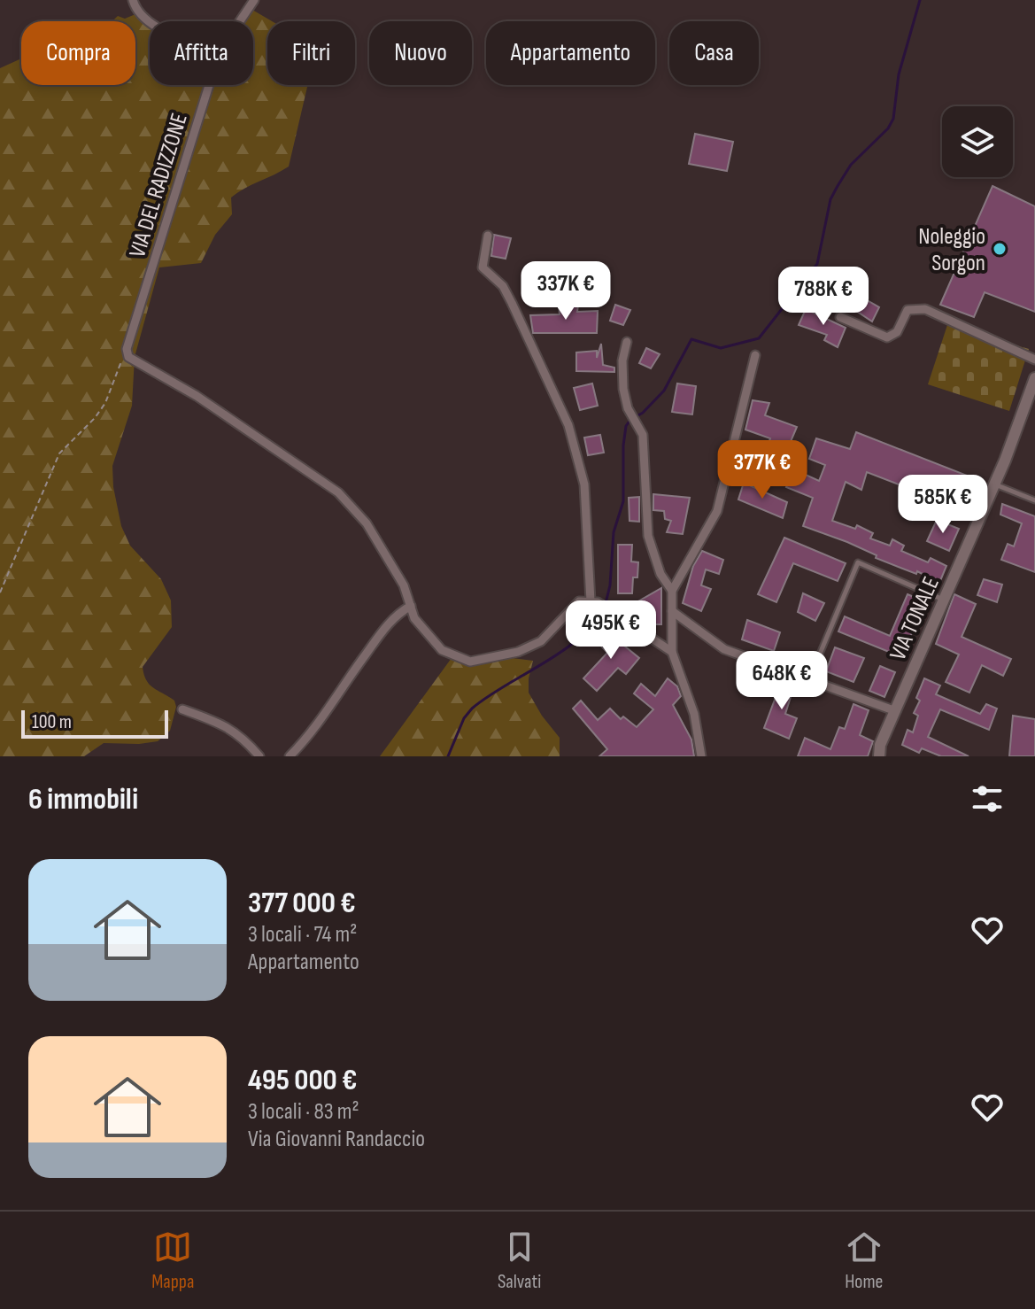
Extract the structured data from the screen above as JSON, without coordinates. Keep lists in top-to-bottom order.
{
  "streets": {
    "street": ["VIA DEL RADIZZONE", "VIA TONALE"]
  },
  "places": ["Noleggio Sorgon"],
  "scale_bar": "100 m",
  "page": {
    "chip": [
      "Compra",
      "Affitta",
      "Filtri",
      "Nuovo",
      "Appartamento",
      "Casa"
    ],
    "price": [
      "337K €",
      "788K €",
      "377K €",
      "585K €",
      "495K €",
      "648K €"
    ],
    "scale": "100 m",
    "heading": "6 immobili",
    "list": [
      {
        "name": "377 000 €",
        "note": "3 locali · 74 m² · Appartamento"
      },
      {
        "name": "495 000 €",
        "note": "3 locali · 83 m² · Via Giovanni Randaccio"
      }
    ],
    "tabs": ["Mappa", "Salvati", "Home"]
  }
}
